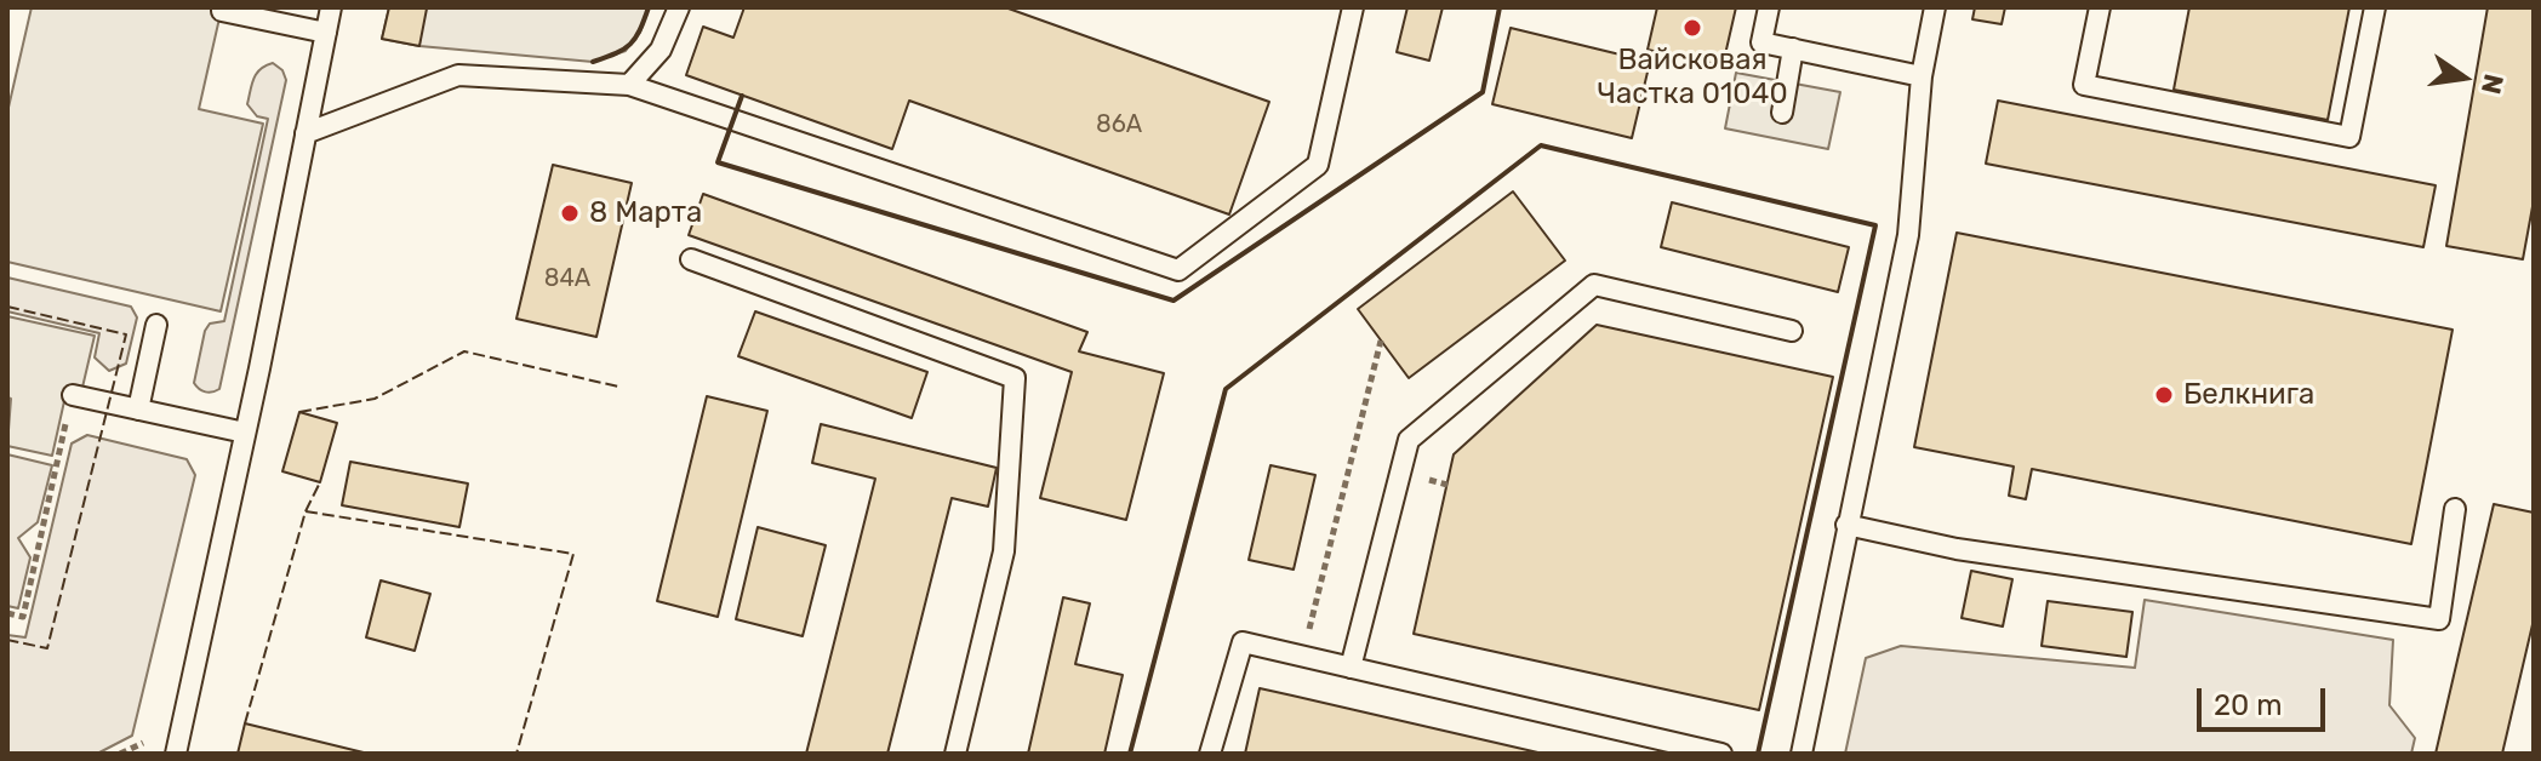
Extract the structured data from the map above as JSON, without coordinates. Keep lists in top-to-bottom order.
{
  "places": ["Вайсковая Частка 01040", "8 Марта", "Белкнига"],
  "house_numbers": ["86А", "84А"],
  "scale_bar": "20 m",
  "north": "right"
}
